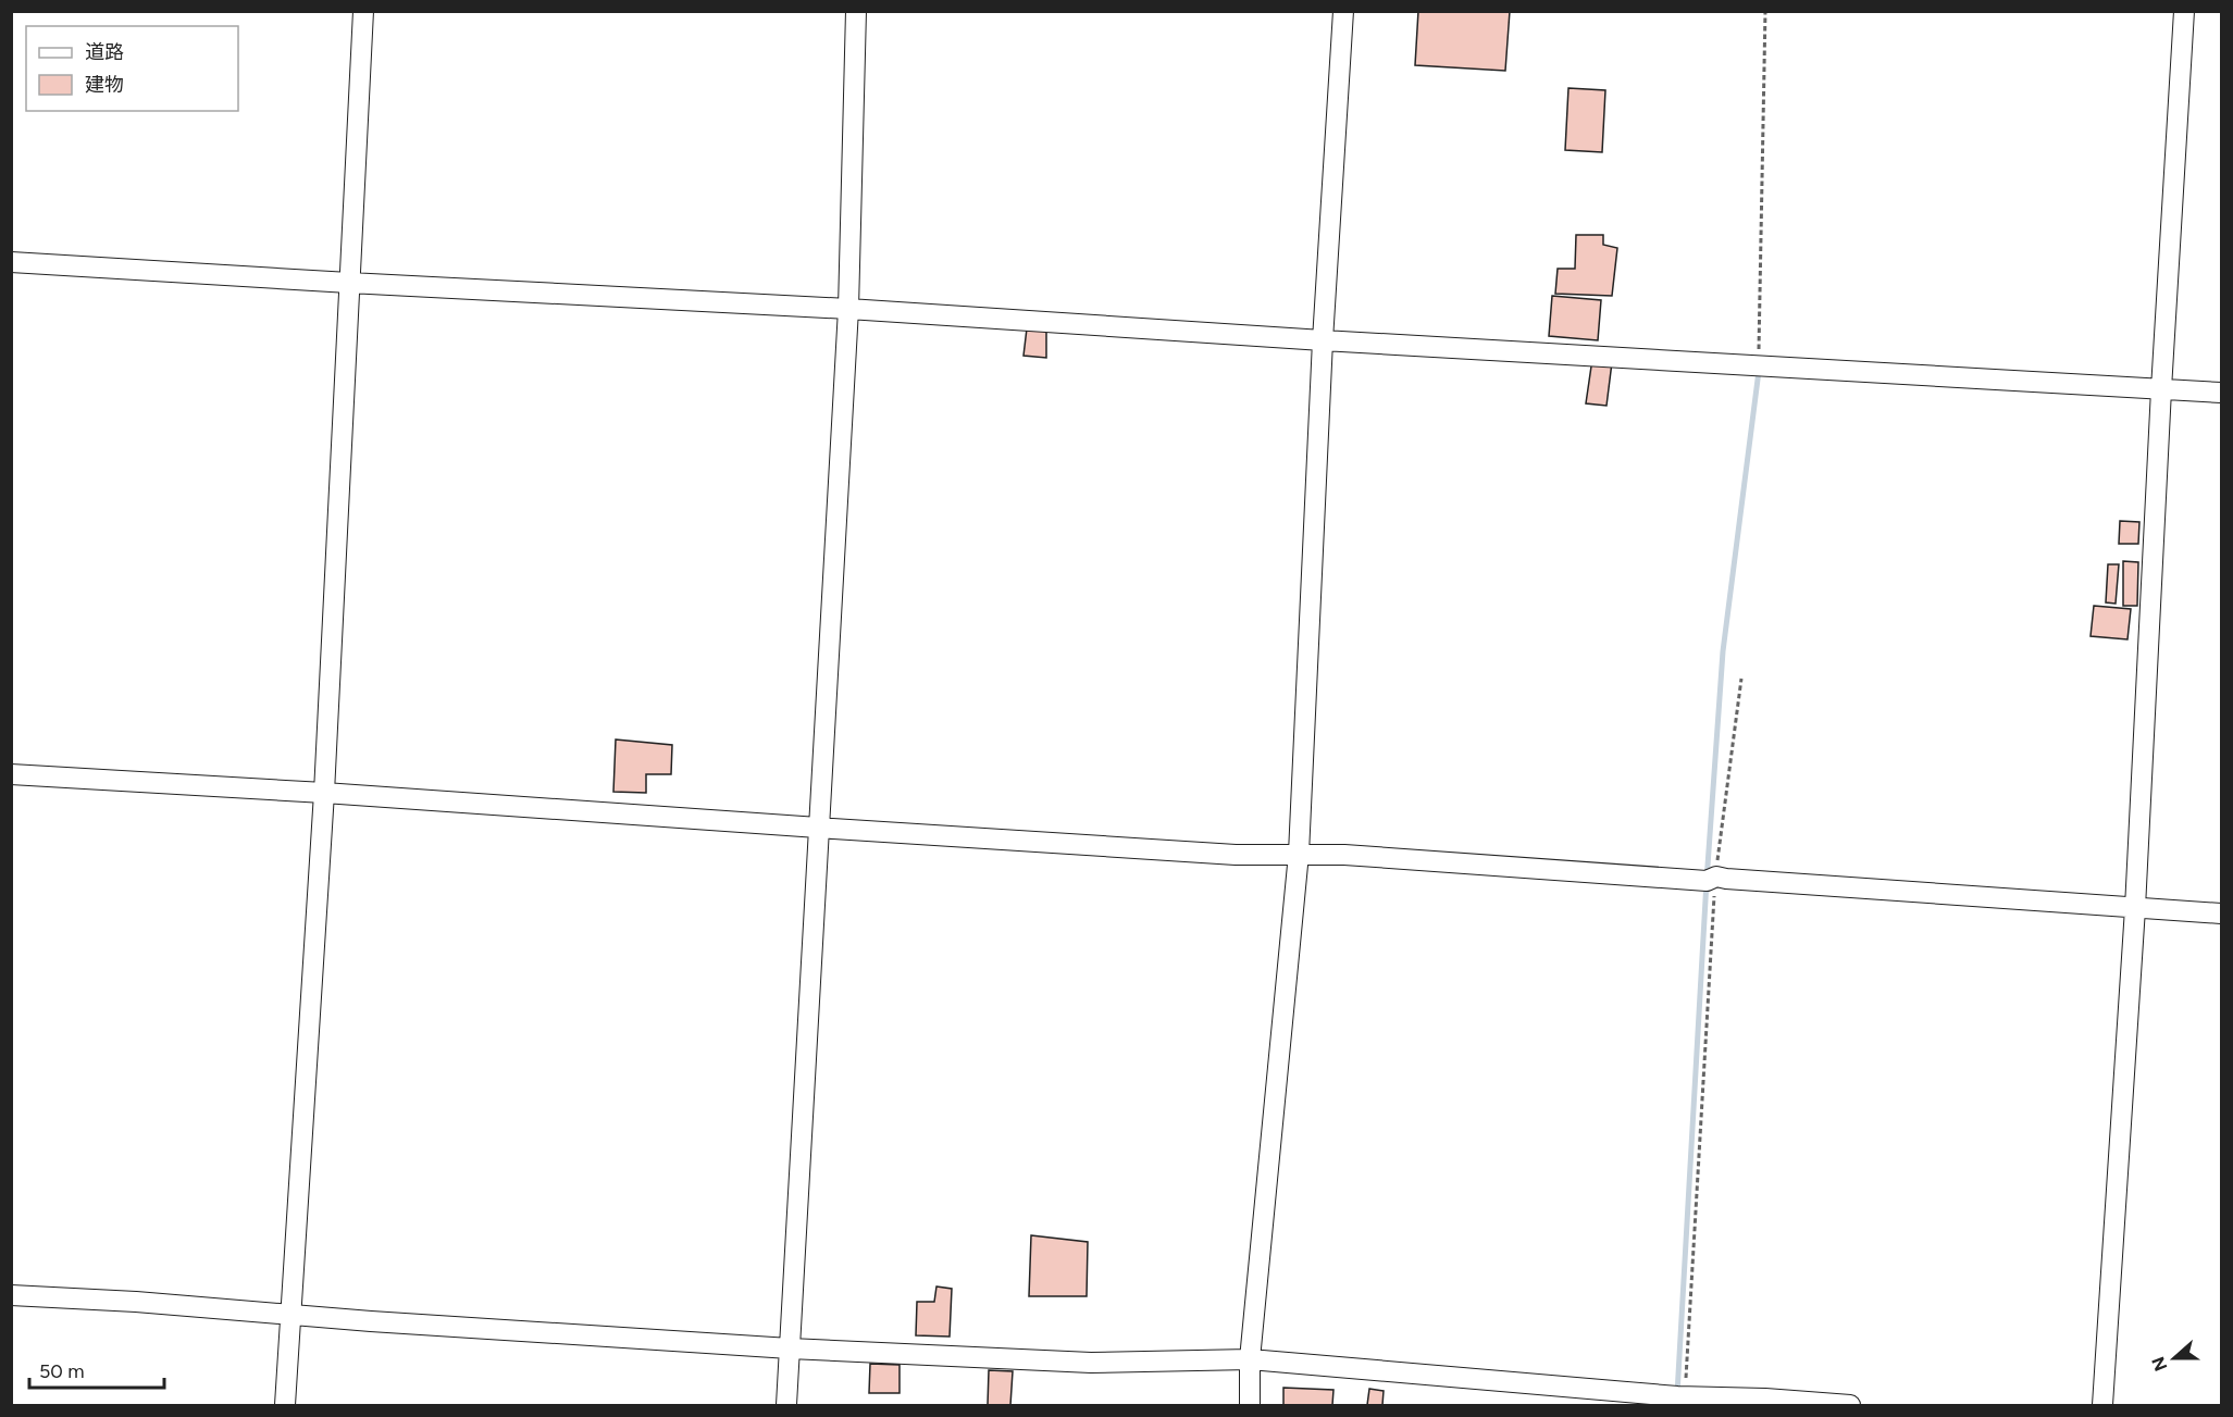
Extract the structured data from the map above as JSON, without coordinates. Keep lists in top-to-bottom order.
{
  "legend": ["道路", "建物"],
  "scale_bar": "50 m",
  "north": "left"
}
